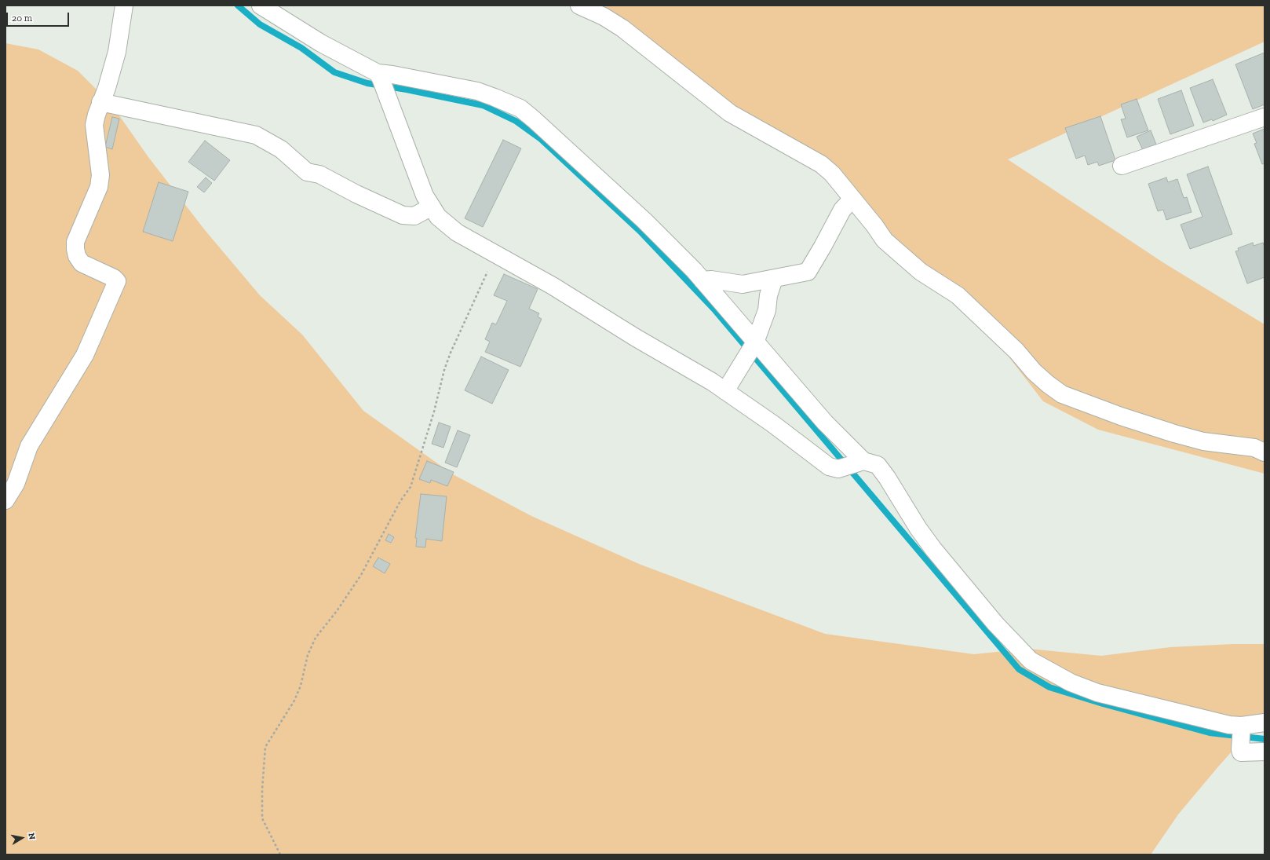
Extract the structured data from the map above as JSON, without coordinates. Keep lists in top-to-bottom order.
{
  "scale_bar": "20 m",
  "north": "right"
}
